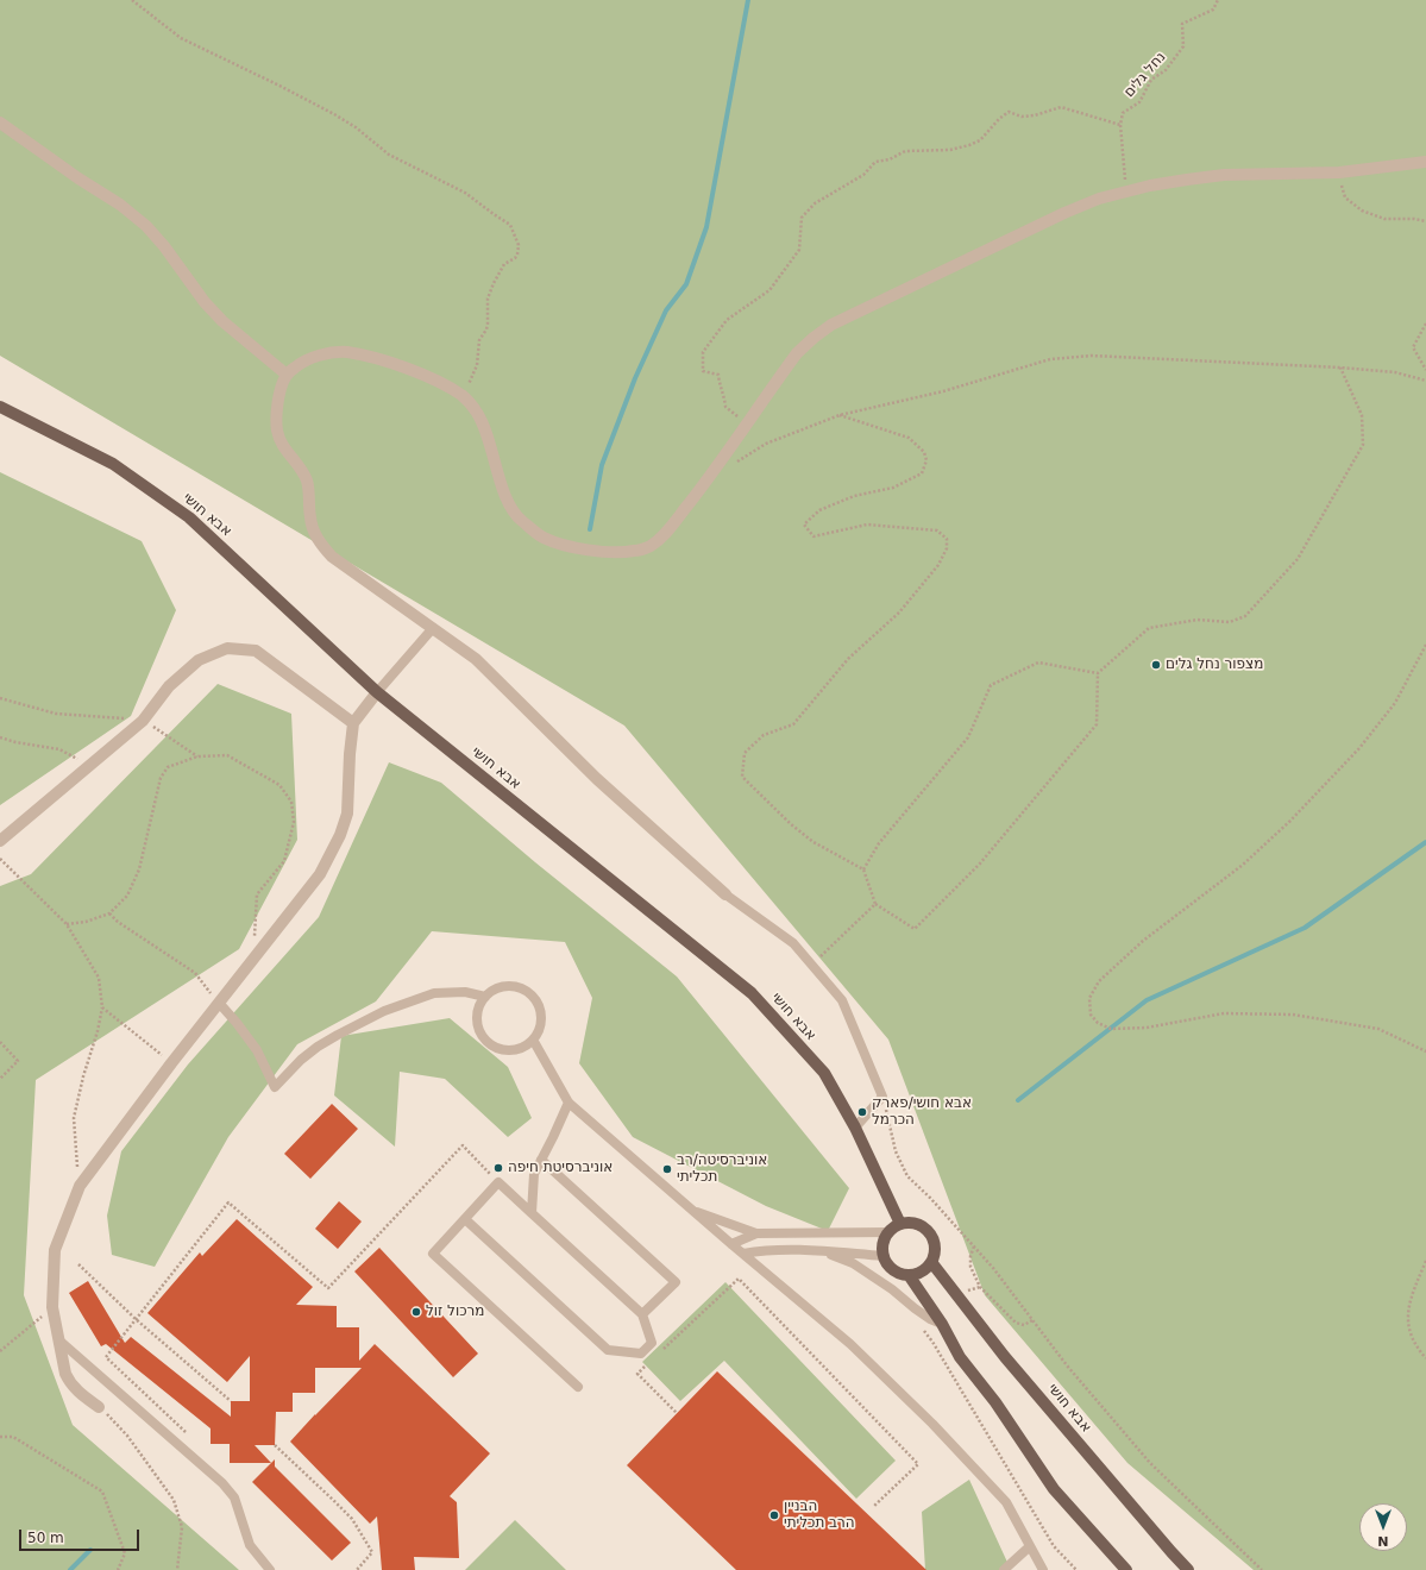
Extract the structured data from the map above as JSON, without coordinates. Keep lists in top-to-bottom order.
{
  "streets": {
    "main road": ["אבא חושי"],
    "path": ["נחל גלים"]
  },
  "places": [
    "מצפור נחל גלים",
    "אבא חושי/פארק הכרמל",
    "אוניברסיטת חיפה",
    "אוניברסיטה/רב תכליתי",
    "מרכול זול",
    "הבניין הרב תכליתי"
  ],
  "scale_bar": "50 m",
  "north": "bottom"
}
